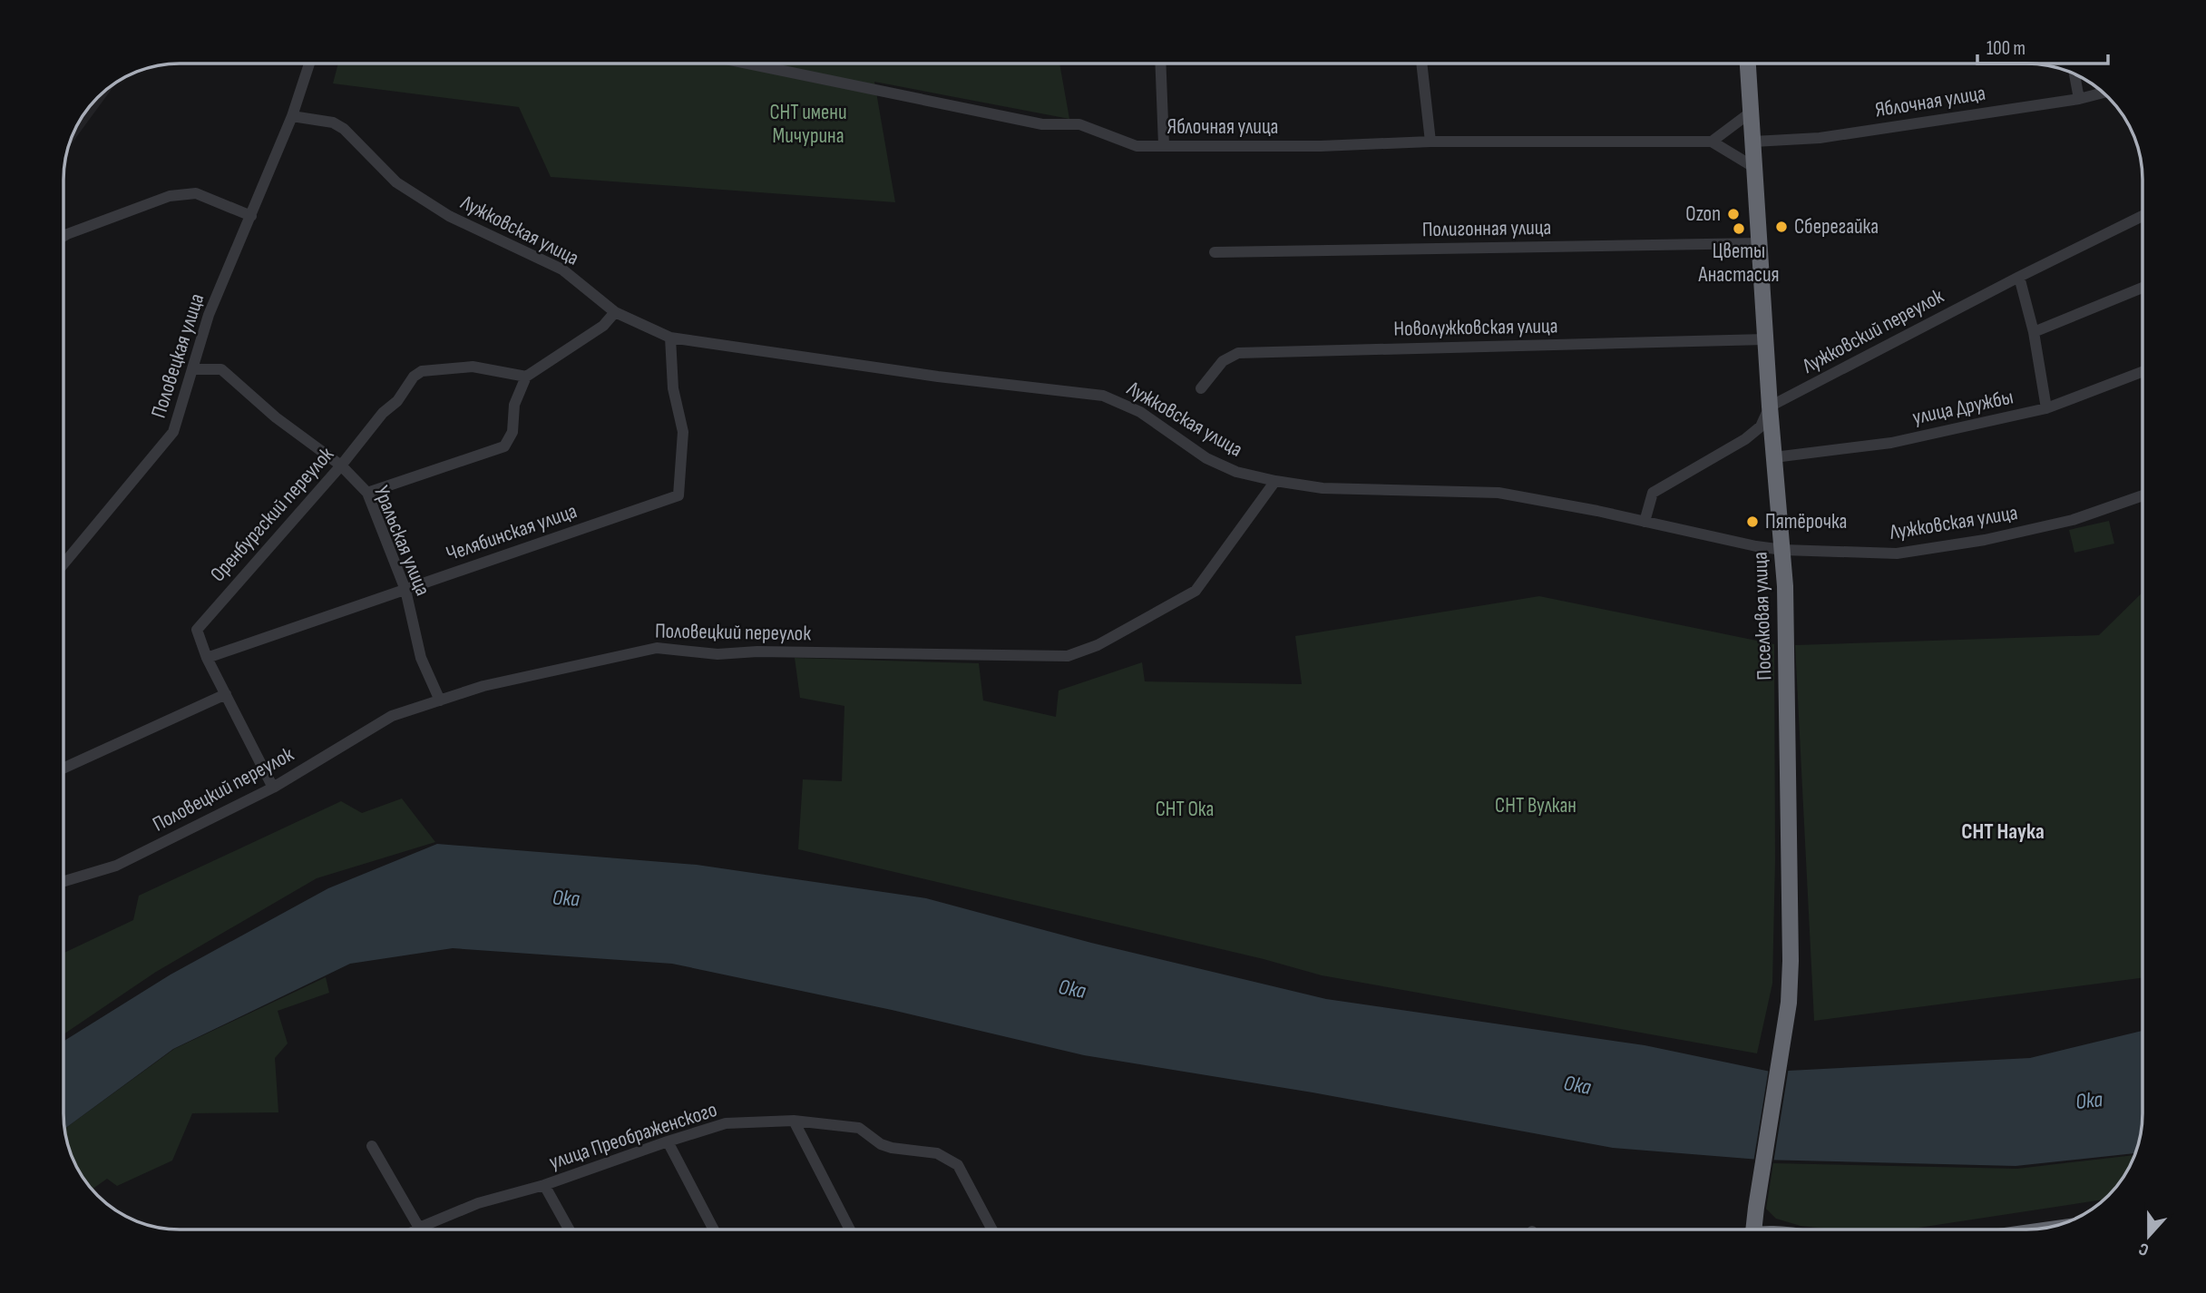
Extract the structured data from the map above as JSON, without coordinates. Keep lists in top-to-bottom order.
{
  "streets": {
    "highway": ["Поселковая улица"],
    "street": [
      "Яблочная улица",
      "Полигонная улица",
      "Лужковская улица",
      "Новолужковская улица",
      "Лужковский переулок",
      "Половецкая улица",
      "улица Дружбы",
      "Оренбургский переулок",
      "Челябинская улица",
      "Уральская улица",
      "Половецкий переулок",
      "улица Преображенского"
    ]
  },
  "crossings": [
    ["Яблочная улица", "Поселковая улица"],
    ["Полигонная улица", "Поселковая улица"],
    ["Лужковская улица", "Лужковский переулок"],
    ["Лужковская улица", "Половецкая улица"],
    ["Лужковская улица", "Челябинская улица"],
    ["Лужковская улица", "Поселковая улица"],
    ["Лужковская улица", "Половецкий переулок"],
    ["Новолужковская улица", "Поселковая улица"],
    ["Лужковский переулок", "Поселковая улица"],
    ["Половецкая улица", "Уральская улица"],
    ["улица Дружбы", "Поселковая улица"],
    ["Оренбургский переулок", "Челябинская улица"],
    ["Оренбургский переулок", "Уральская улица"],
    ["Оренбургский переулок", "Половецкий переулок"],
    ["Челябинская улица", "Уральская улица"],
    ["Уральская улица", "Половецкий переулок"]
  ],
  "districts": ["СНТ Наука"],
  "water": ["Ока"],
  "parks": ["СНТ имени Мичурина", "СНТ Вулкан", "СНТ Ока"],
  "places": [
    "Ozon",
    "Сберегайка",
    "Цветы Анастасия",
    "Пятёрочка"
  ],
  "scale_bar": "100 m",
  "north": "bottom"
}
